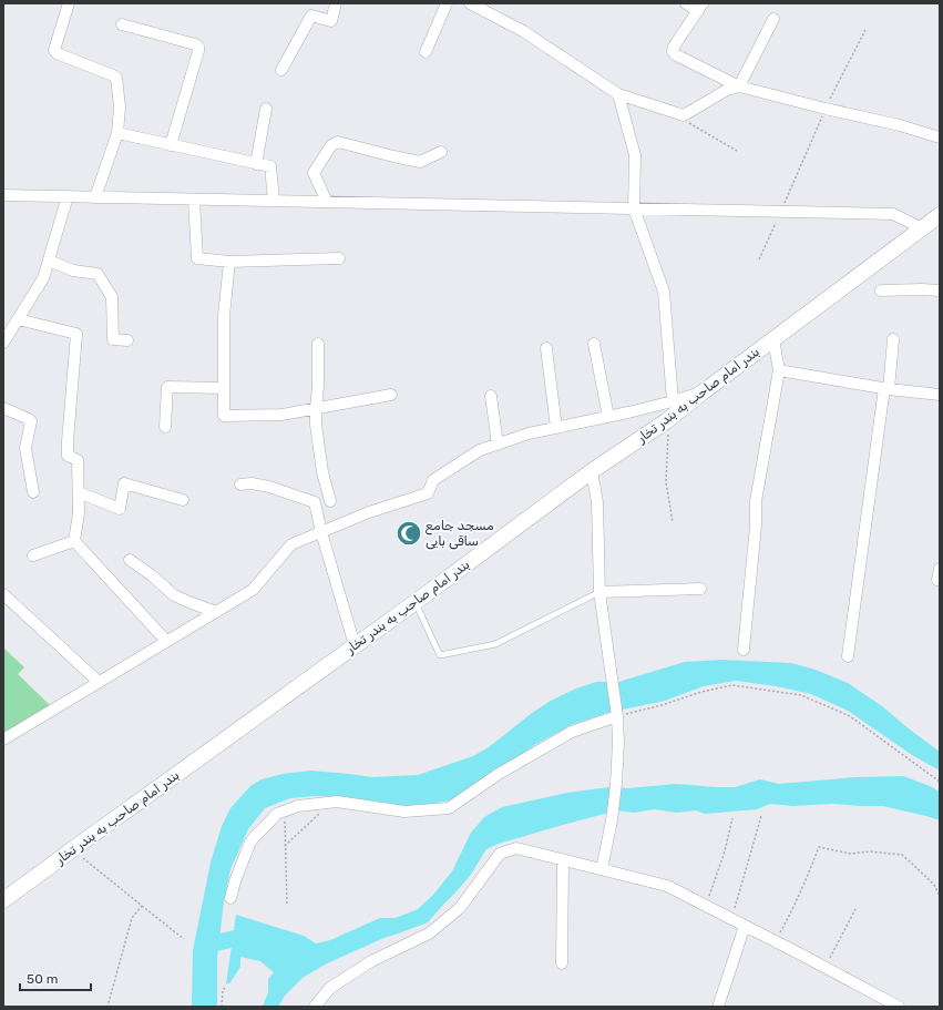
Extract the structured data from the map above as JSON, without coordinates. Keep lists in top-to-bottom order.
{
  "streets": {
    "main road": ["بندر امام صاحب به بندر تخار"]
  },
  "places": {
    "mosque": ["مسجد جامع ساقی بایی"]
  },
  "scale_bar": "50 m"
}
